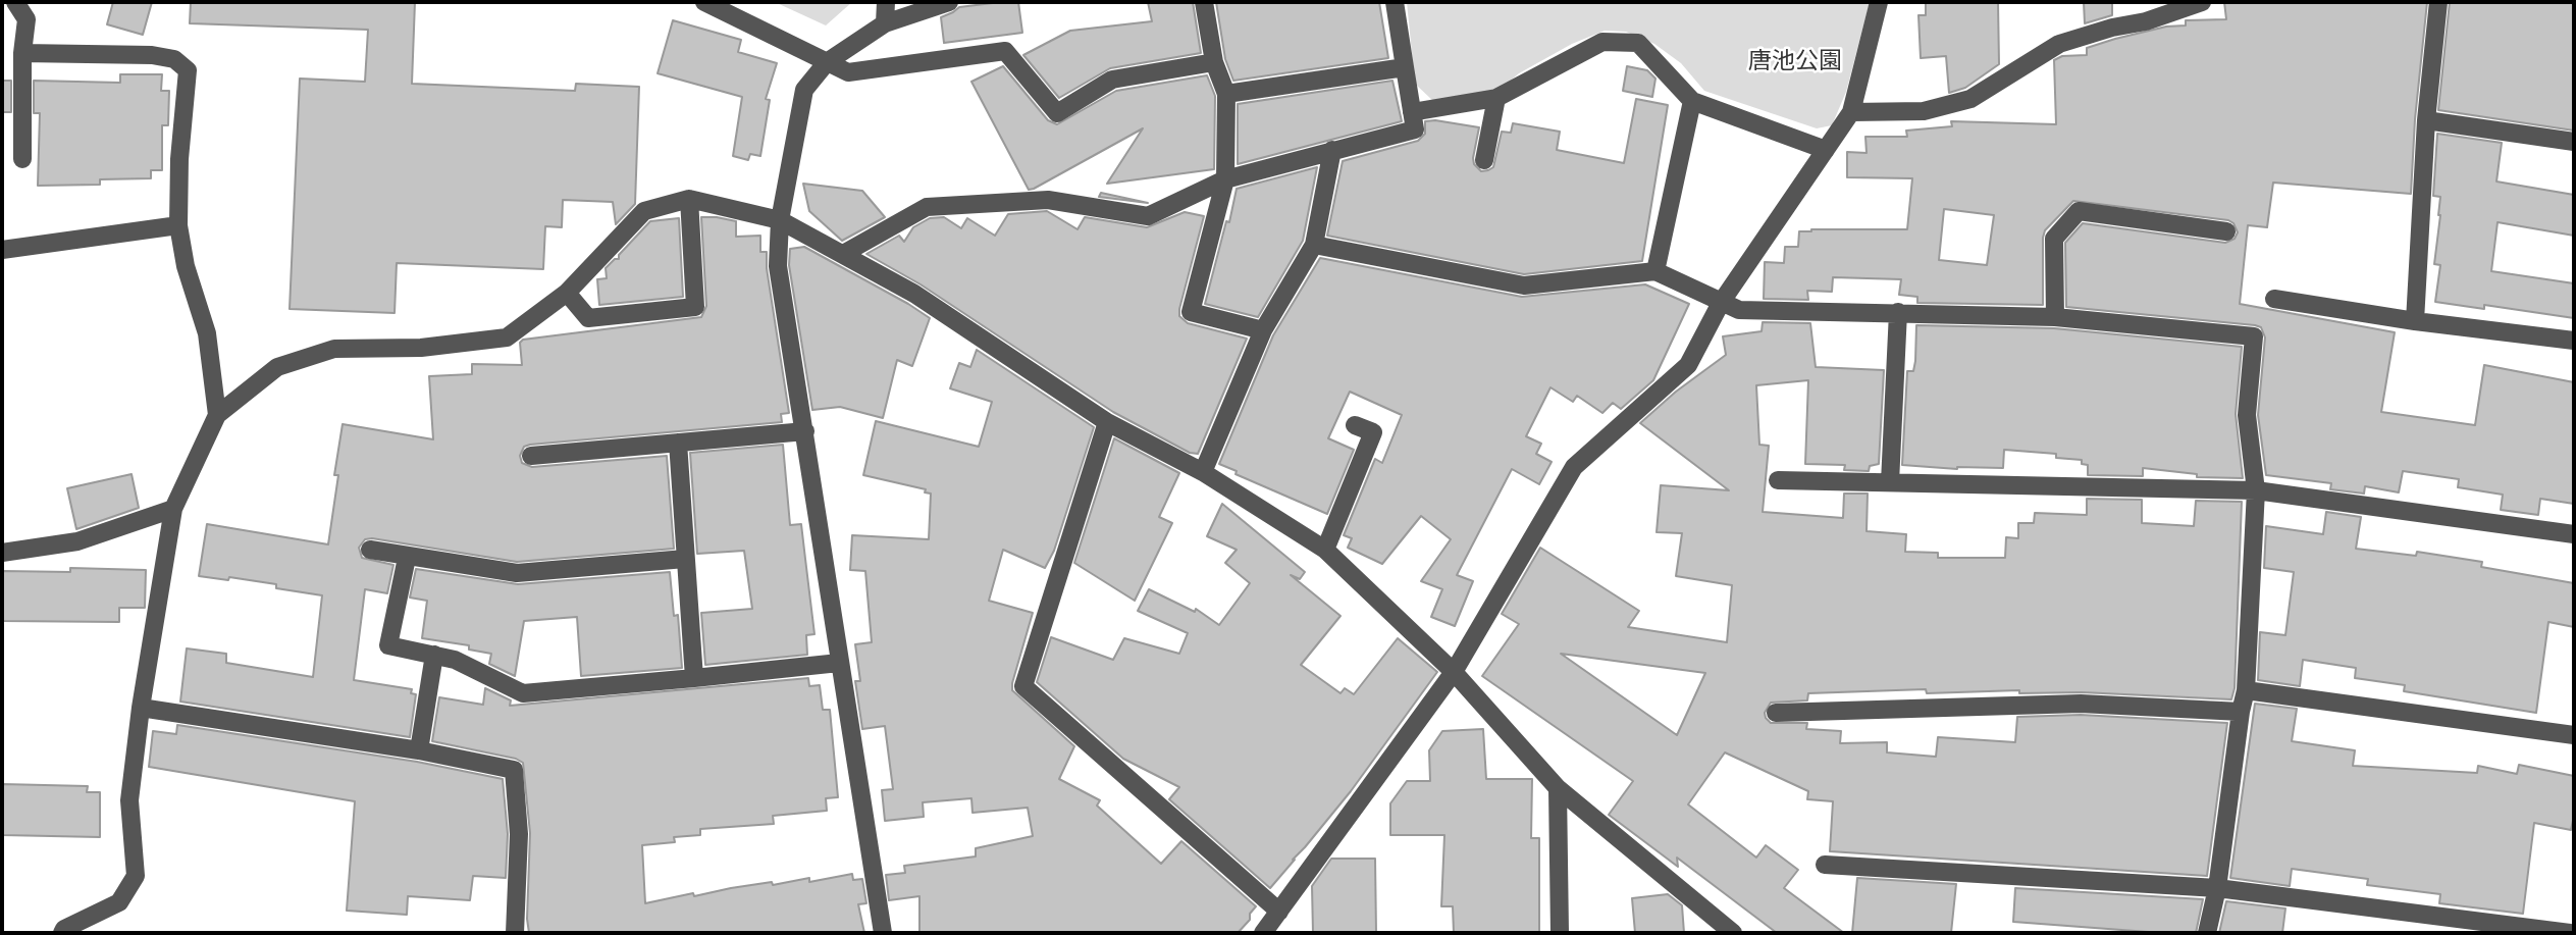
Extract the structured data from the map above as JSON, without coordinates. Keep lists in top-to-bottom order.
{
  "parks": ["唐池公園"]
}
